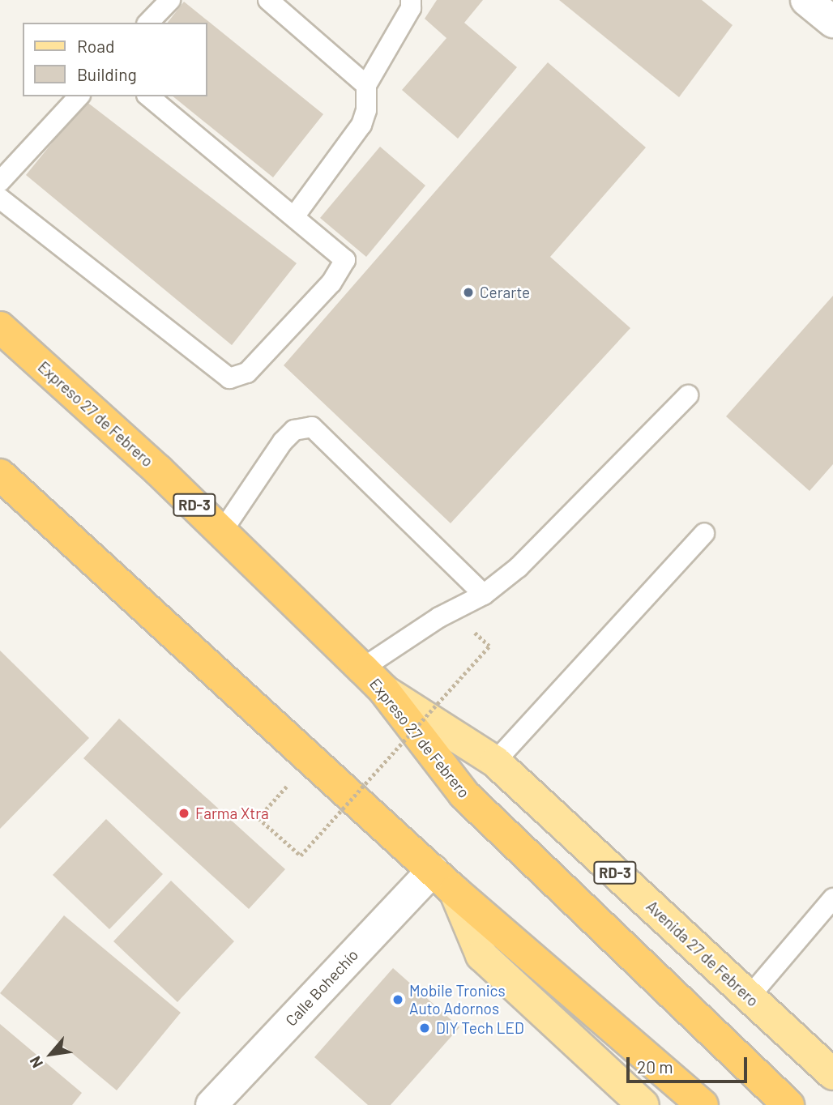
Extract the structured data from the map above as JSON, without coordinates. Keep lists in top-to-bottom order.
{
  "streets": {
    "highway": ["Expreso 27 de Febrero", "RD-3"],
    "main road": ["Avenida 27 de Febrero"],
    "street": ["Calle Bohechío"]
  },
  "crossings": [
    ["Expreso 27 de Febrero", "Avenida 27 de Febrero"]
  ],
  "places": [
    "Cerarte",
    "Farma Xtra",
    "Mobile Tronics Auto Adornos",
    "DIY Tech LED"
  ],
  "legend": ["Road", "Building"],
  "scale_bar": "20 m",
  "north": "bottom left"
}
